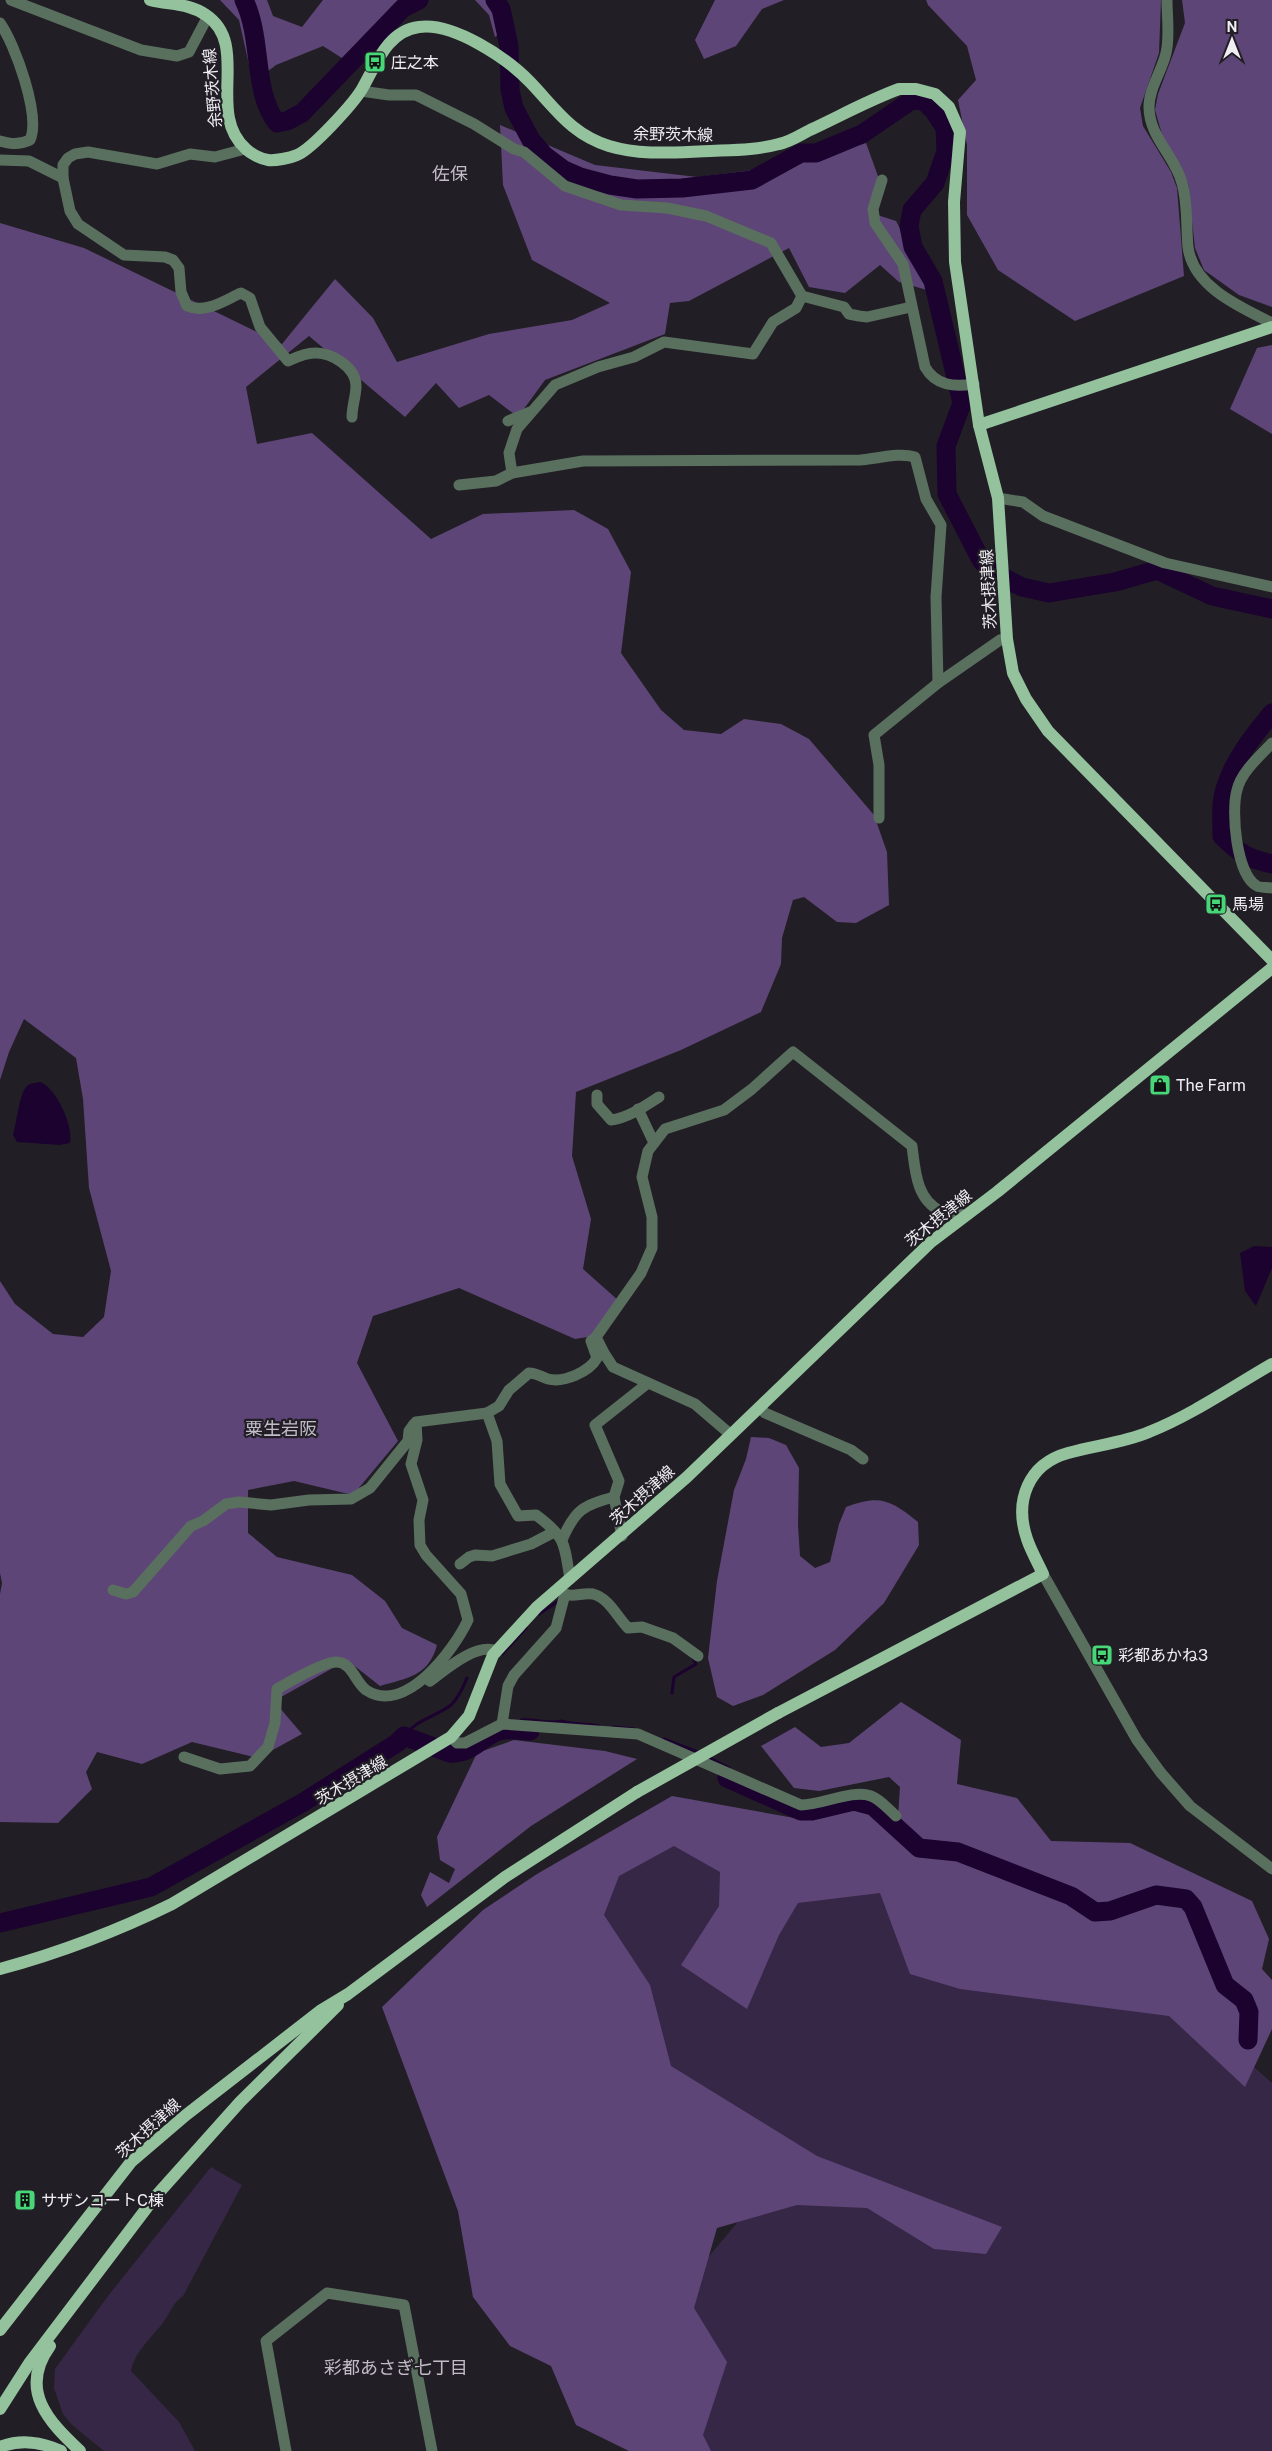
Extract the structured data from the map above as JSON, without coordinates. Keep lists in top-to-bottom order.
{
  "streets": {
    "main road": ["余野茨木線", "茨木摂津線"]
  },
  "crossings": [
    ["余野茨木線", "茨木摂津線"]
  ],
  "districts": ["佐保", "粟生岩阪", "彩都あさぎ七丁目"],
  "places": {
    "bus stop": ["庄之本", "馬場", "彩都あかね3"],
    "shop": ["The Farm"],
    "building": ["サザンコートC棟"]
  },
  "north": "top"
}
